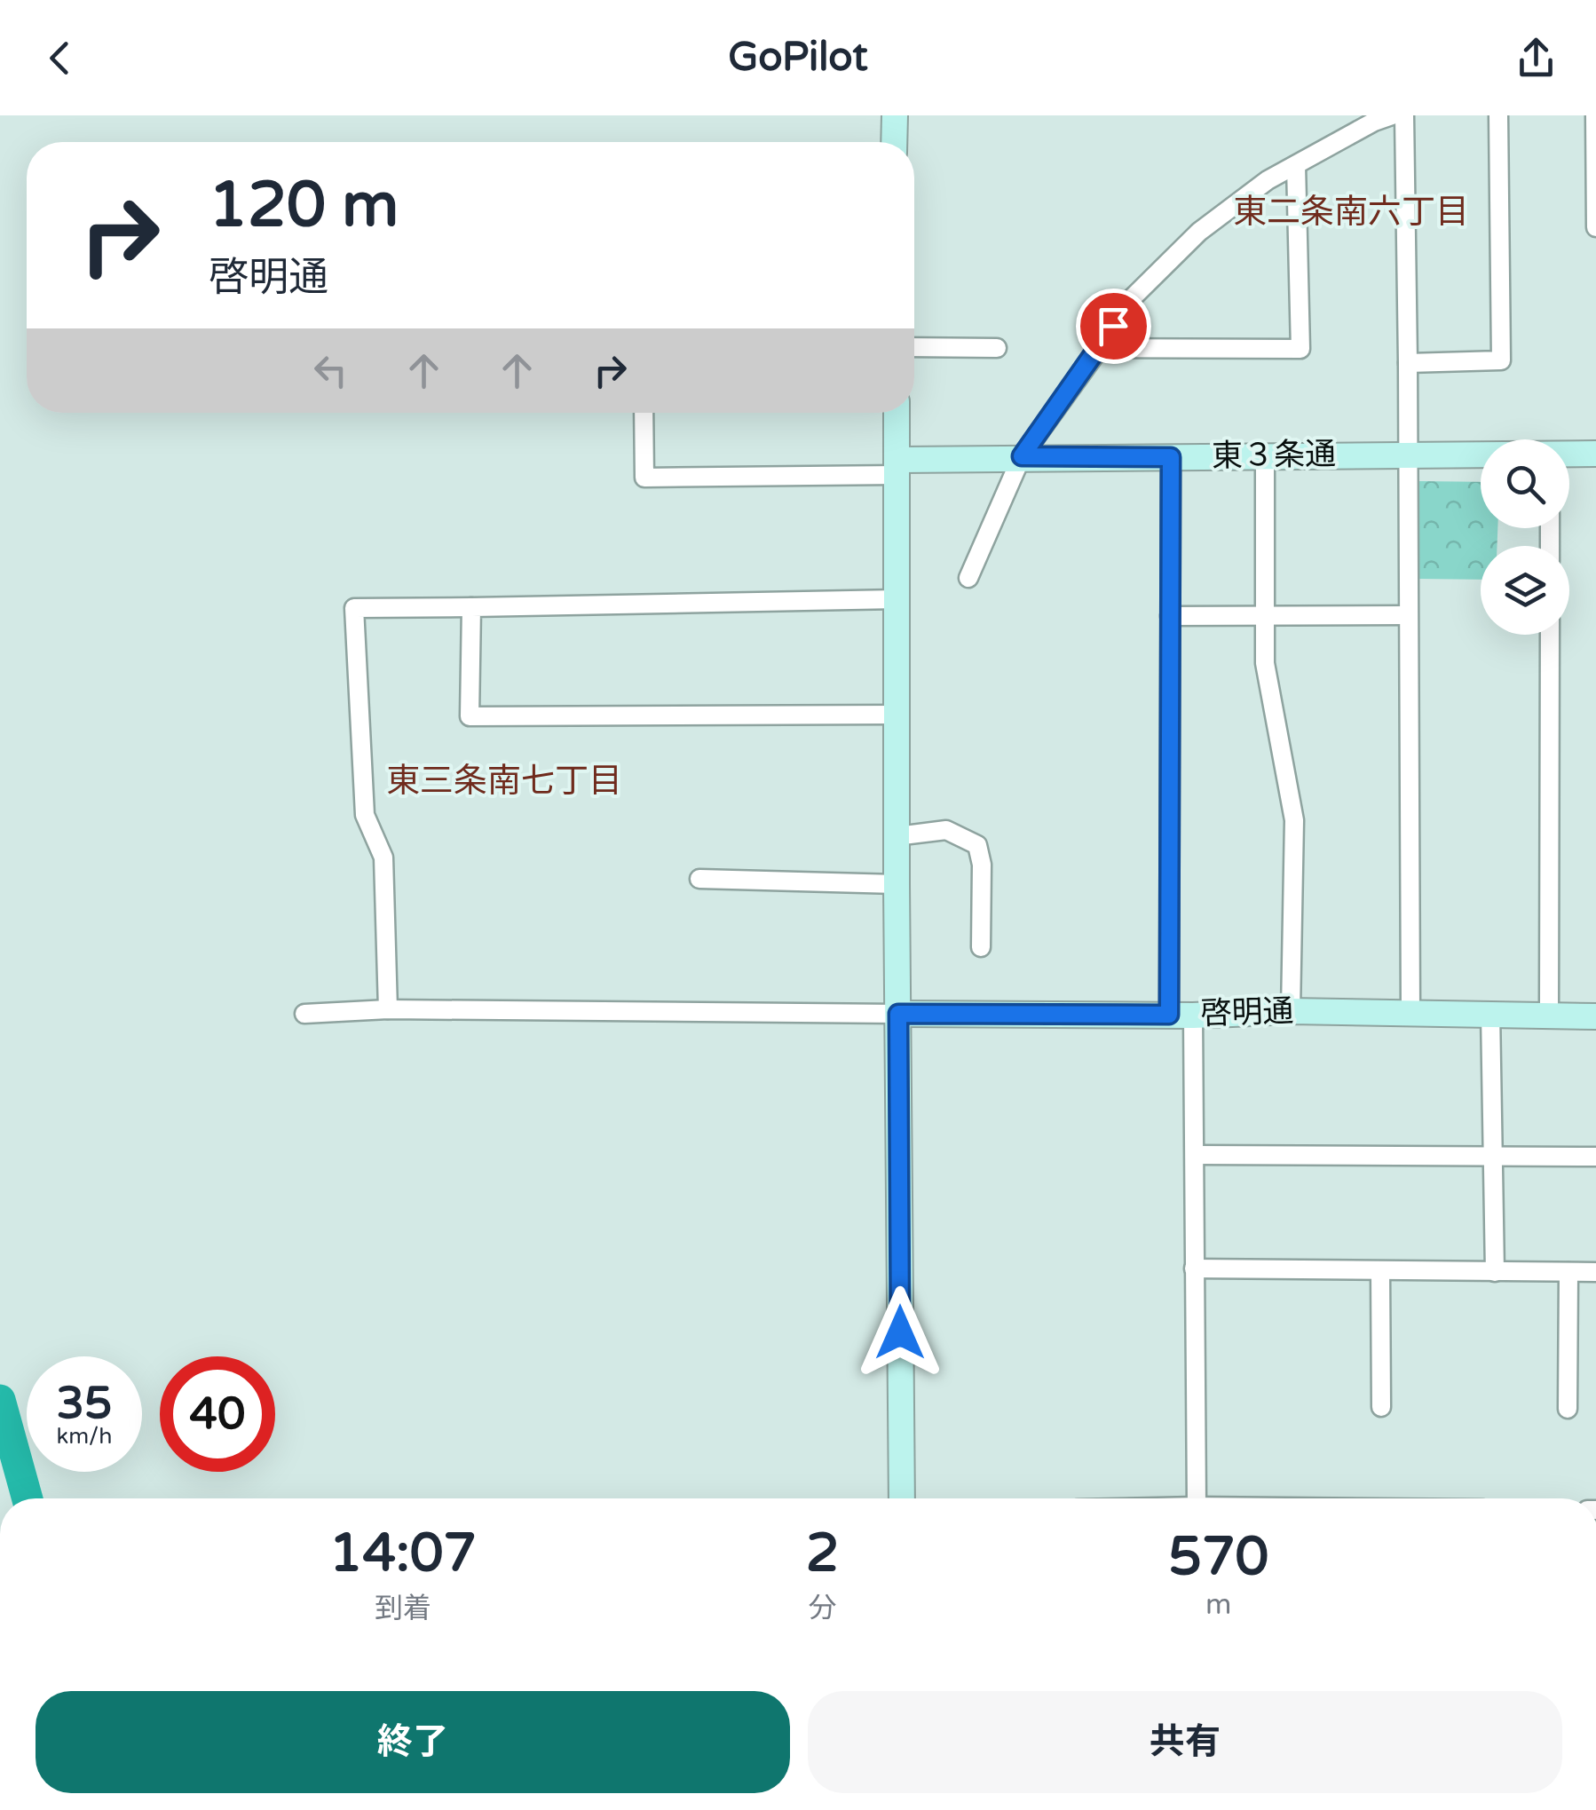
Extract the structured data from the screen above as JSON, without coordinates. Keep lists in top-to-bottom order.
{
  "streets": {
    "street": ["東３条通", "啓明通"]
  },
  "districts": ["東二条南六丁目", "東三条南七丁目"],
  "page": {
    "header": "GoPilot",
    "turn": ["120 m", "啓明通"],
    "speed": "35 km/h",
    "limit": "40",
    "eta": [
      "14:07",
      "到着",
      "2",
      "分",
      "570",
      "m"
    ],
    "buttons": ["終了", "共有"]
  }
}
